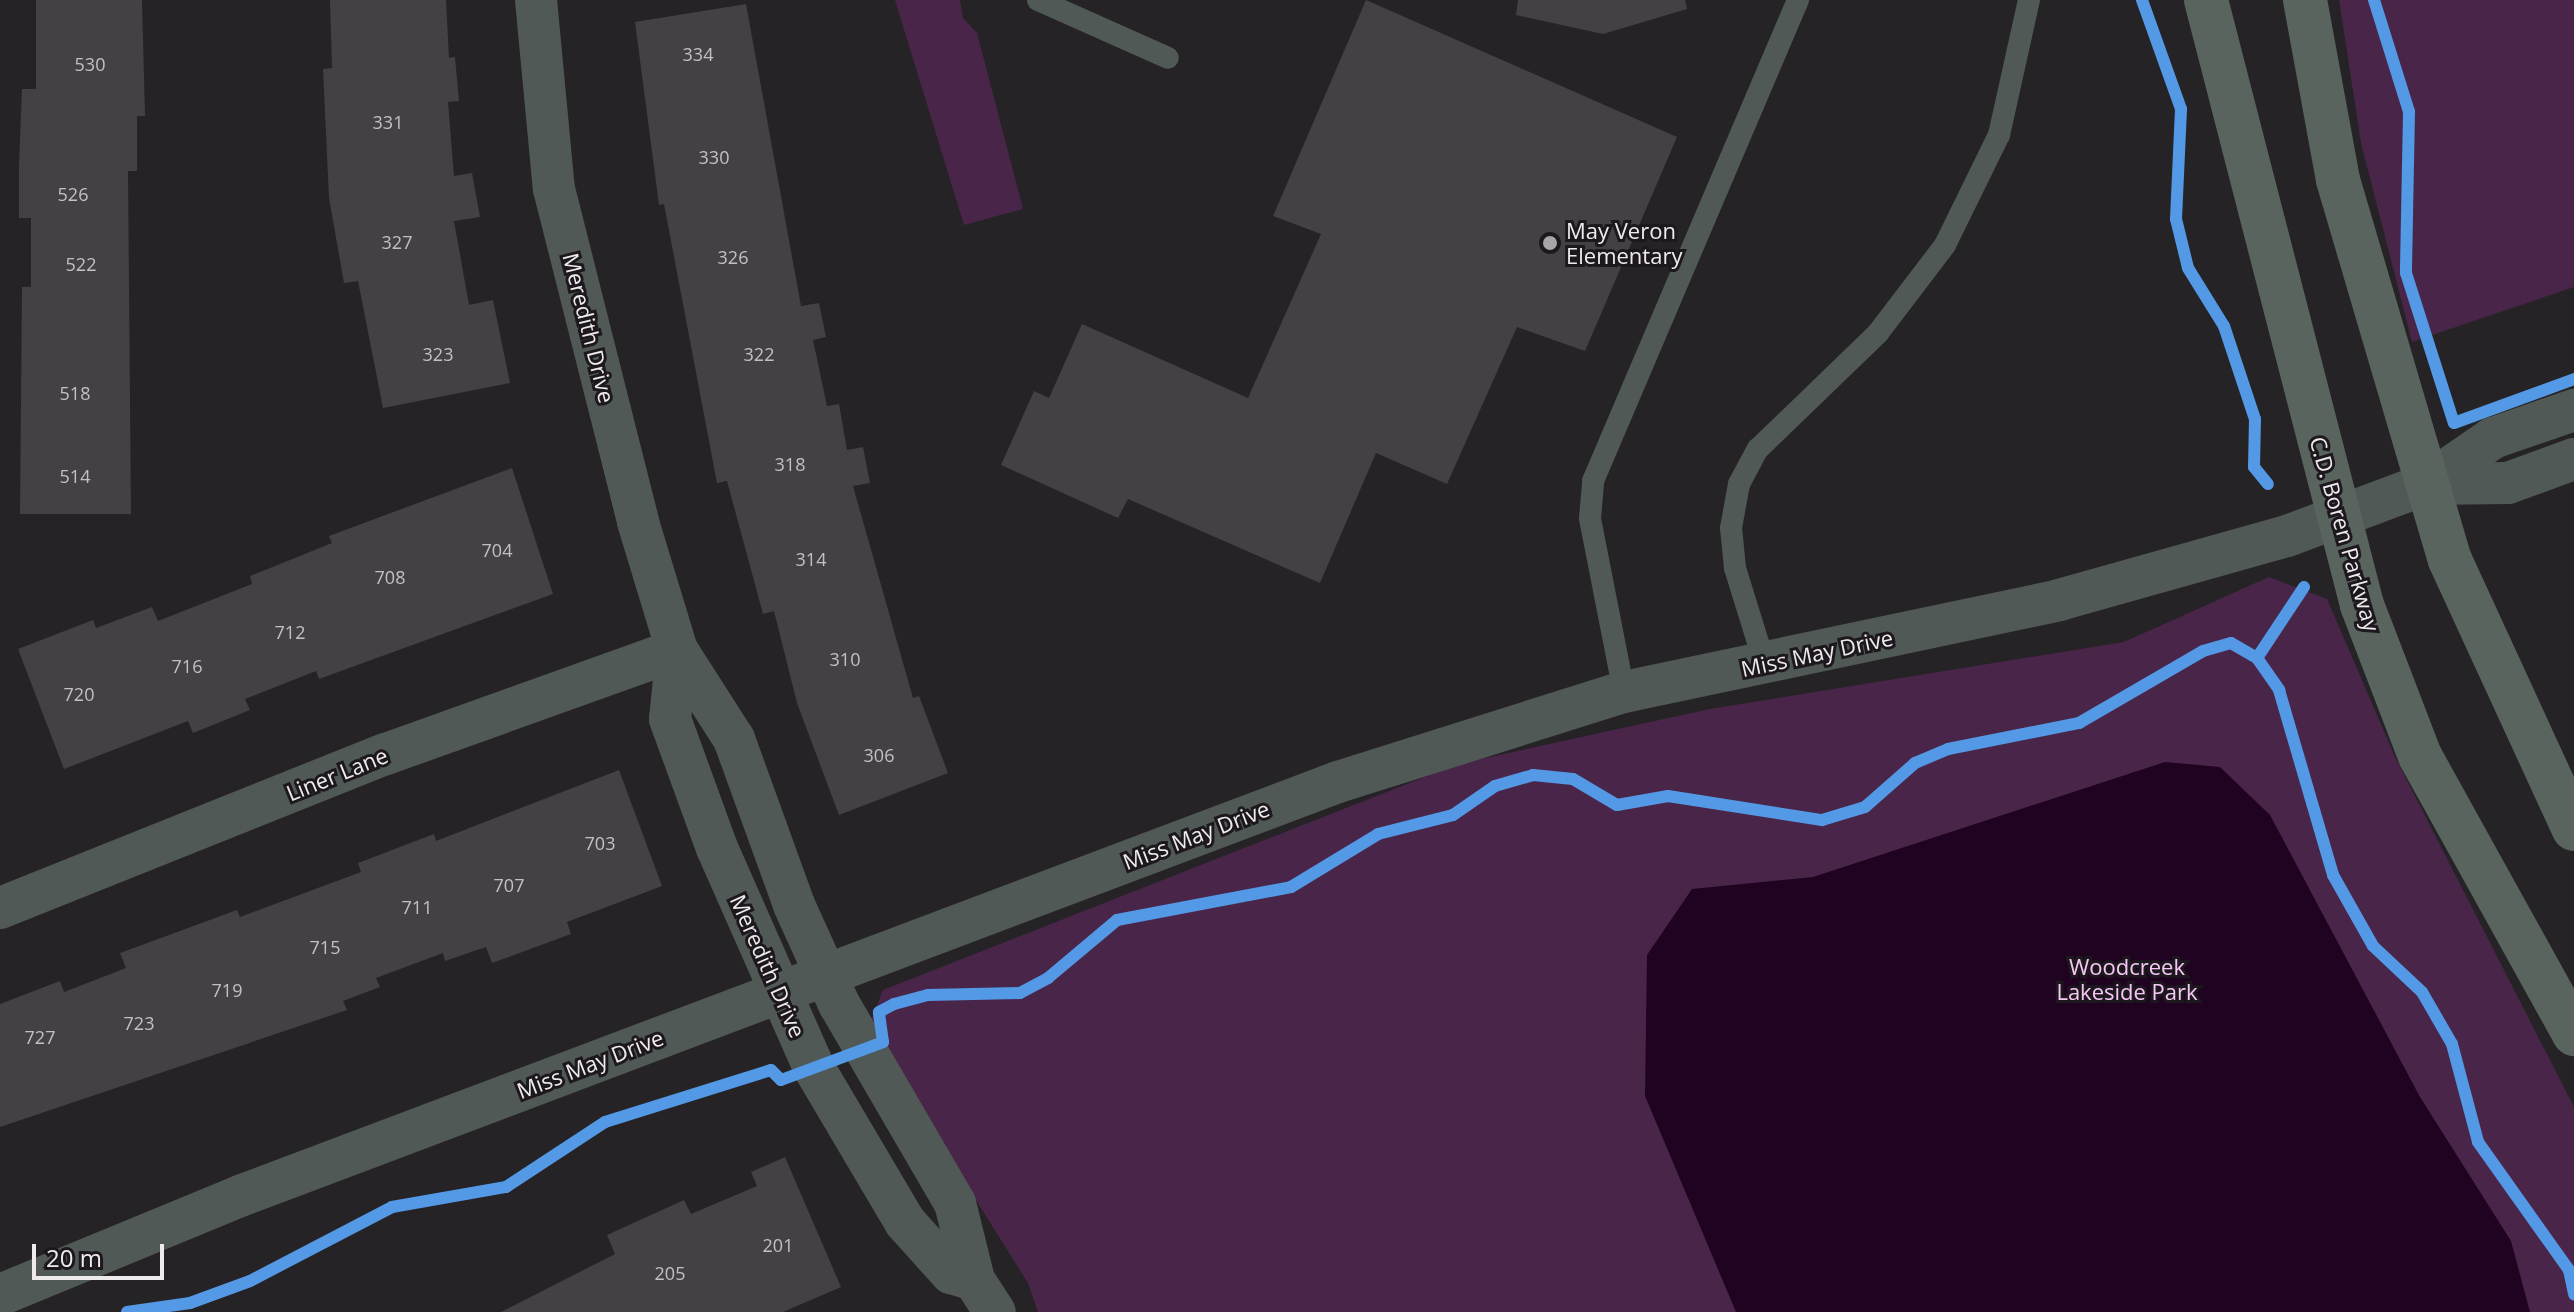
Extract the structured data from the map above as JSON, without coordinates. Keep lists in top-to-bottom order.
{
  "streets": {
    "street": [
      "Meredith Drive",
      "C.D. Boren Parkway",
      "Miss May Drive",
      "Liner Lane"
    ]
  },
  "crossings": [
    ["Meredith Drive", "Miss May Drive"],
    ["Meredith Drive", "Liner Lane"],
    ["C.D. Boren Parkway", "Miss May Drive"]
  ],
  "parks": ["Woodcreek Lakeside Park"],
  "places": ["May Veron Elementary"],
  "house_numbers": [
    "334",
    "530",
    "331",
    "330",
    "526",
    "327",
    "326",
    "522",
    "323",
    "322",
    "518",
    "318",
    "514",
    "704",
    "314",
    "708",
    "712",
    "310",
    "716",
    "720",
    "306",
    "703",
    "707",
    "711",
    "715",
    "719",
    "723",
    "727",
    "201",
    "205"
  ],
  "scale_bar": "20 m"
}
